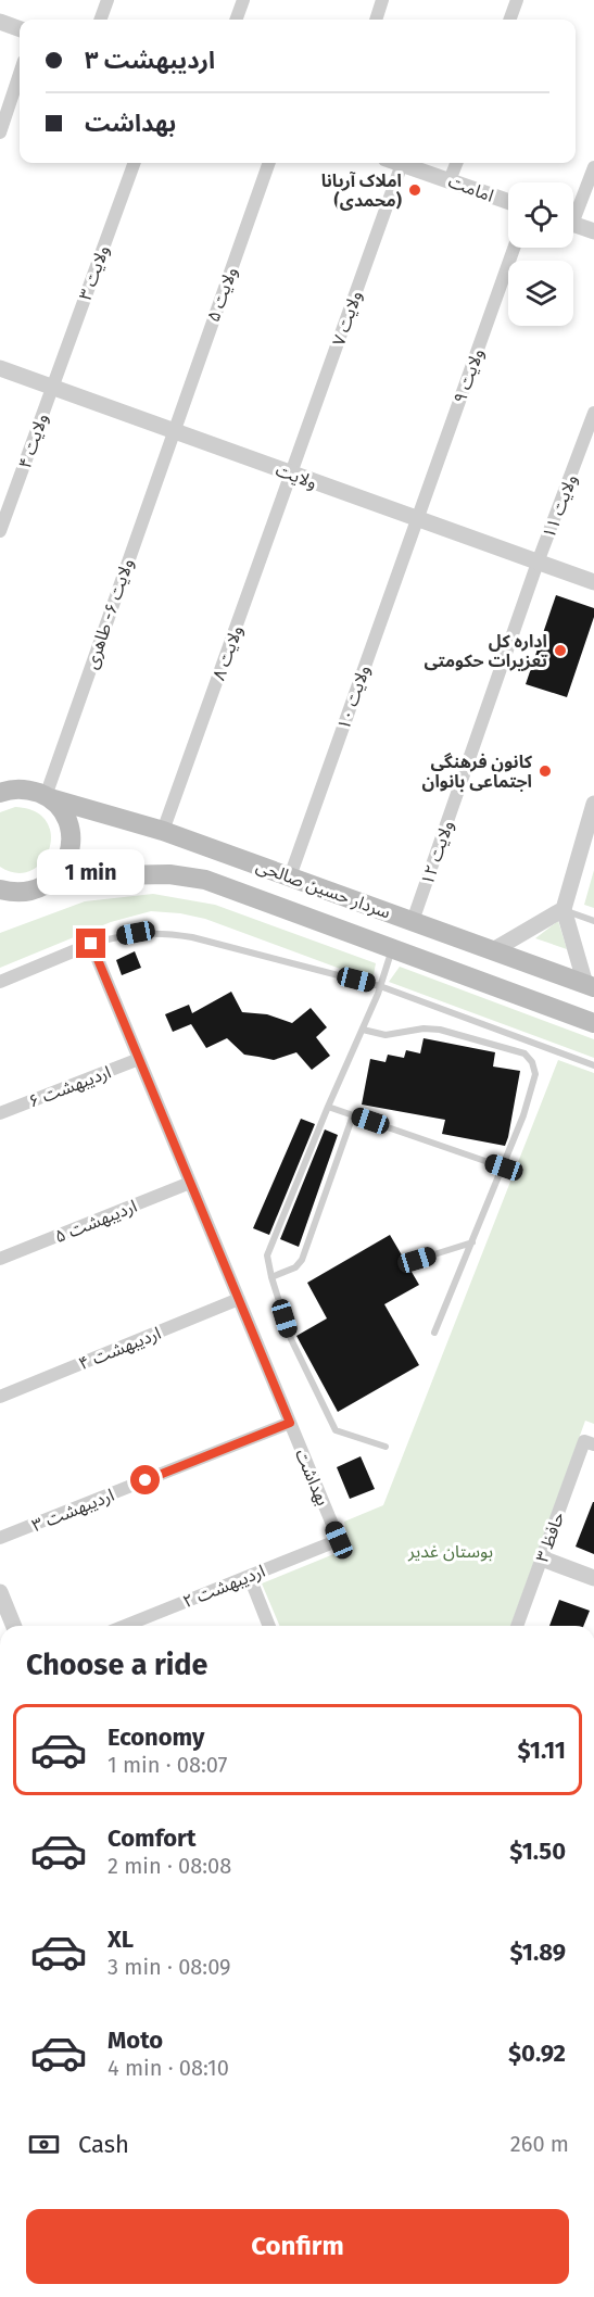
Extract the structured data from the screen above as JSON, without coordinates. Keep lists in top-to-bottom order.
{
  "streets": {
    "main road": ["سردار حسین صالحی"],
    "street": [
      "امامت",
      "ولایت ۳",
      "ولایت ۵",
      "ولایت ۷",
      "ولایت ۹",
      "ولایت ۴",
      "ولایت",
      "ولایت ۱۱",
      "ولایت ۶- طاهری",
      "ولایت ۸",
      "ولایت ۱۰",
      "ولایت ۱۲",
      "اردیبهشت ۶",
      "اردیبهشت ۵",
      "اردیبهشت ۴",
      "بهداشت",
      "اردیبهشت ۳",
      "حافظ ۳",
      "اردیبهشت ۲"
    ]
  },
  "crossings": [
    ["ولایت ۳", "ولایت ۴"],
    ["ولایت ۳", "ولایت"],
    ["ولایت ۵", "ولایت"],
    ["ولایت ۵", "ولایت ۶- طاهری"],
    ["ولایت ۷", "ولایت"],
    ["ولایت ۷", "ولایت ۸"],
    ["ولایت ۹", "ولایت"],
    ["ولایت ۹", "ولایت ۱۰"],
    ["ولایت ۴", "ولایت"],
    ["ولایت", "ولایت ۱۱"],
    ["ولایت", "ولایت ۶- طاهری"],
    ["ولایت", "ولایت ۸"],
    ["ولایت", "ولایت ۱۰"],
    ["ولایت", "ولایت ۱۲"],
    ["ولایت ۱۱", "ولایت ۱۲"],
    ["ولایت ۶- طاهری", "سردار حسین صالحی"],
    ["ولایت ۸", "سردار حسین صالحی"],
    ["ولایت ۱۰", "سردار حسین صالحی"],
    ["ولایت ۱۲", "سردار حسین صالحی"],
    ["اردیبهشت ۶", "بهداشت"],
    ["اردیبهشت ۵", "بهداشت"],
    ["اردیبهشت ۴", "بهداشت"],
    ["بهداشت", "اردیبهشت ۳"],
    ["بهداشت", "اردیبهشت ۲"]
  ],
  "parks": ["بوستان غدیر"],
  "places": ["املاک آریانا (محمدی)", "اداره کل تعزیرات حکومتی", "کانون فرهنگی اجتماعی بانوان"],
  "page": {
    "banner": ["اردیبهشت ۳", "بهداشت"],
    "bubble": "1 min",
    "heading": "Choose a ride",
    "list": [
      {
        "name": "Economy",
        "note": "1 min · 08:07",
        "value": "$1.11"
      },
      {
        "name": "Comfort",
        "note": "2 min · 08:08",
        "value": "$1.50"
      },
      {
        "name": "XL",
        "note": "3 min · 08:09",
        "value": "$1.89"
      },
      {
        "name": "Moto",
        "note": "4 min · 08:10",
        "value": "$0.92"
      }
    ],
    "pay": ["Cash", "260 m"],
    "buttons": "Confirm"
  }
}
